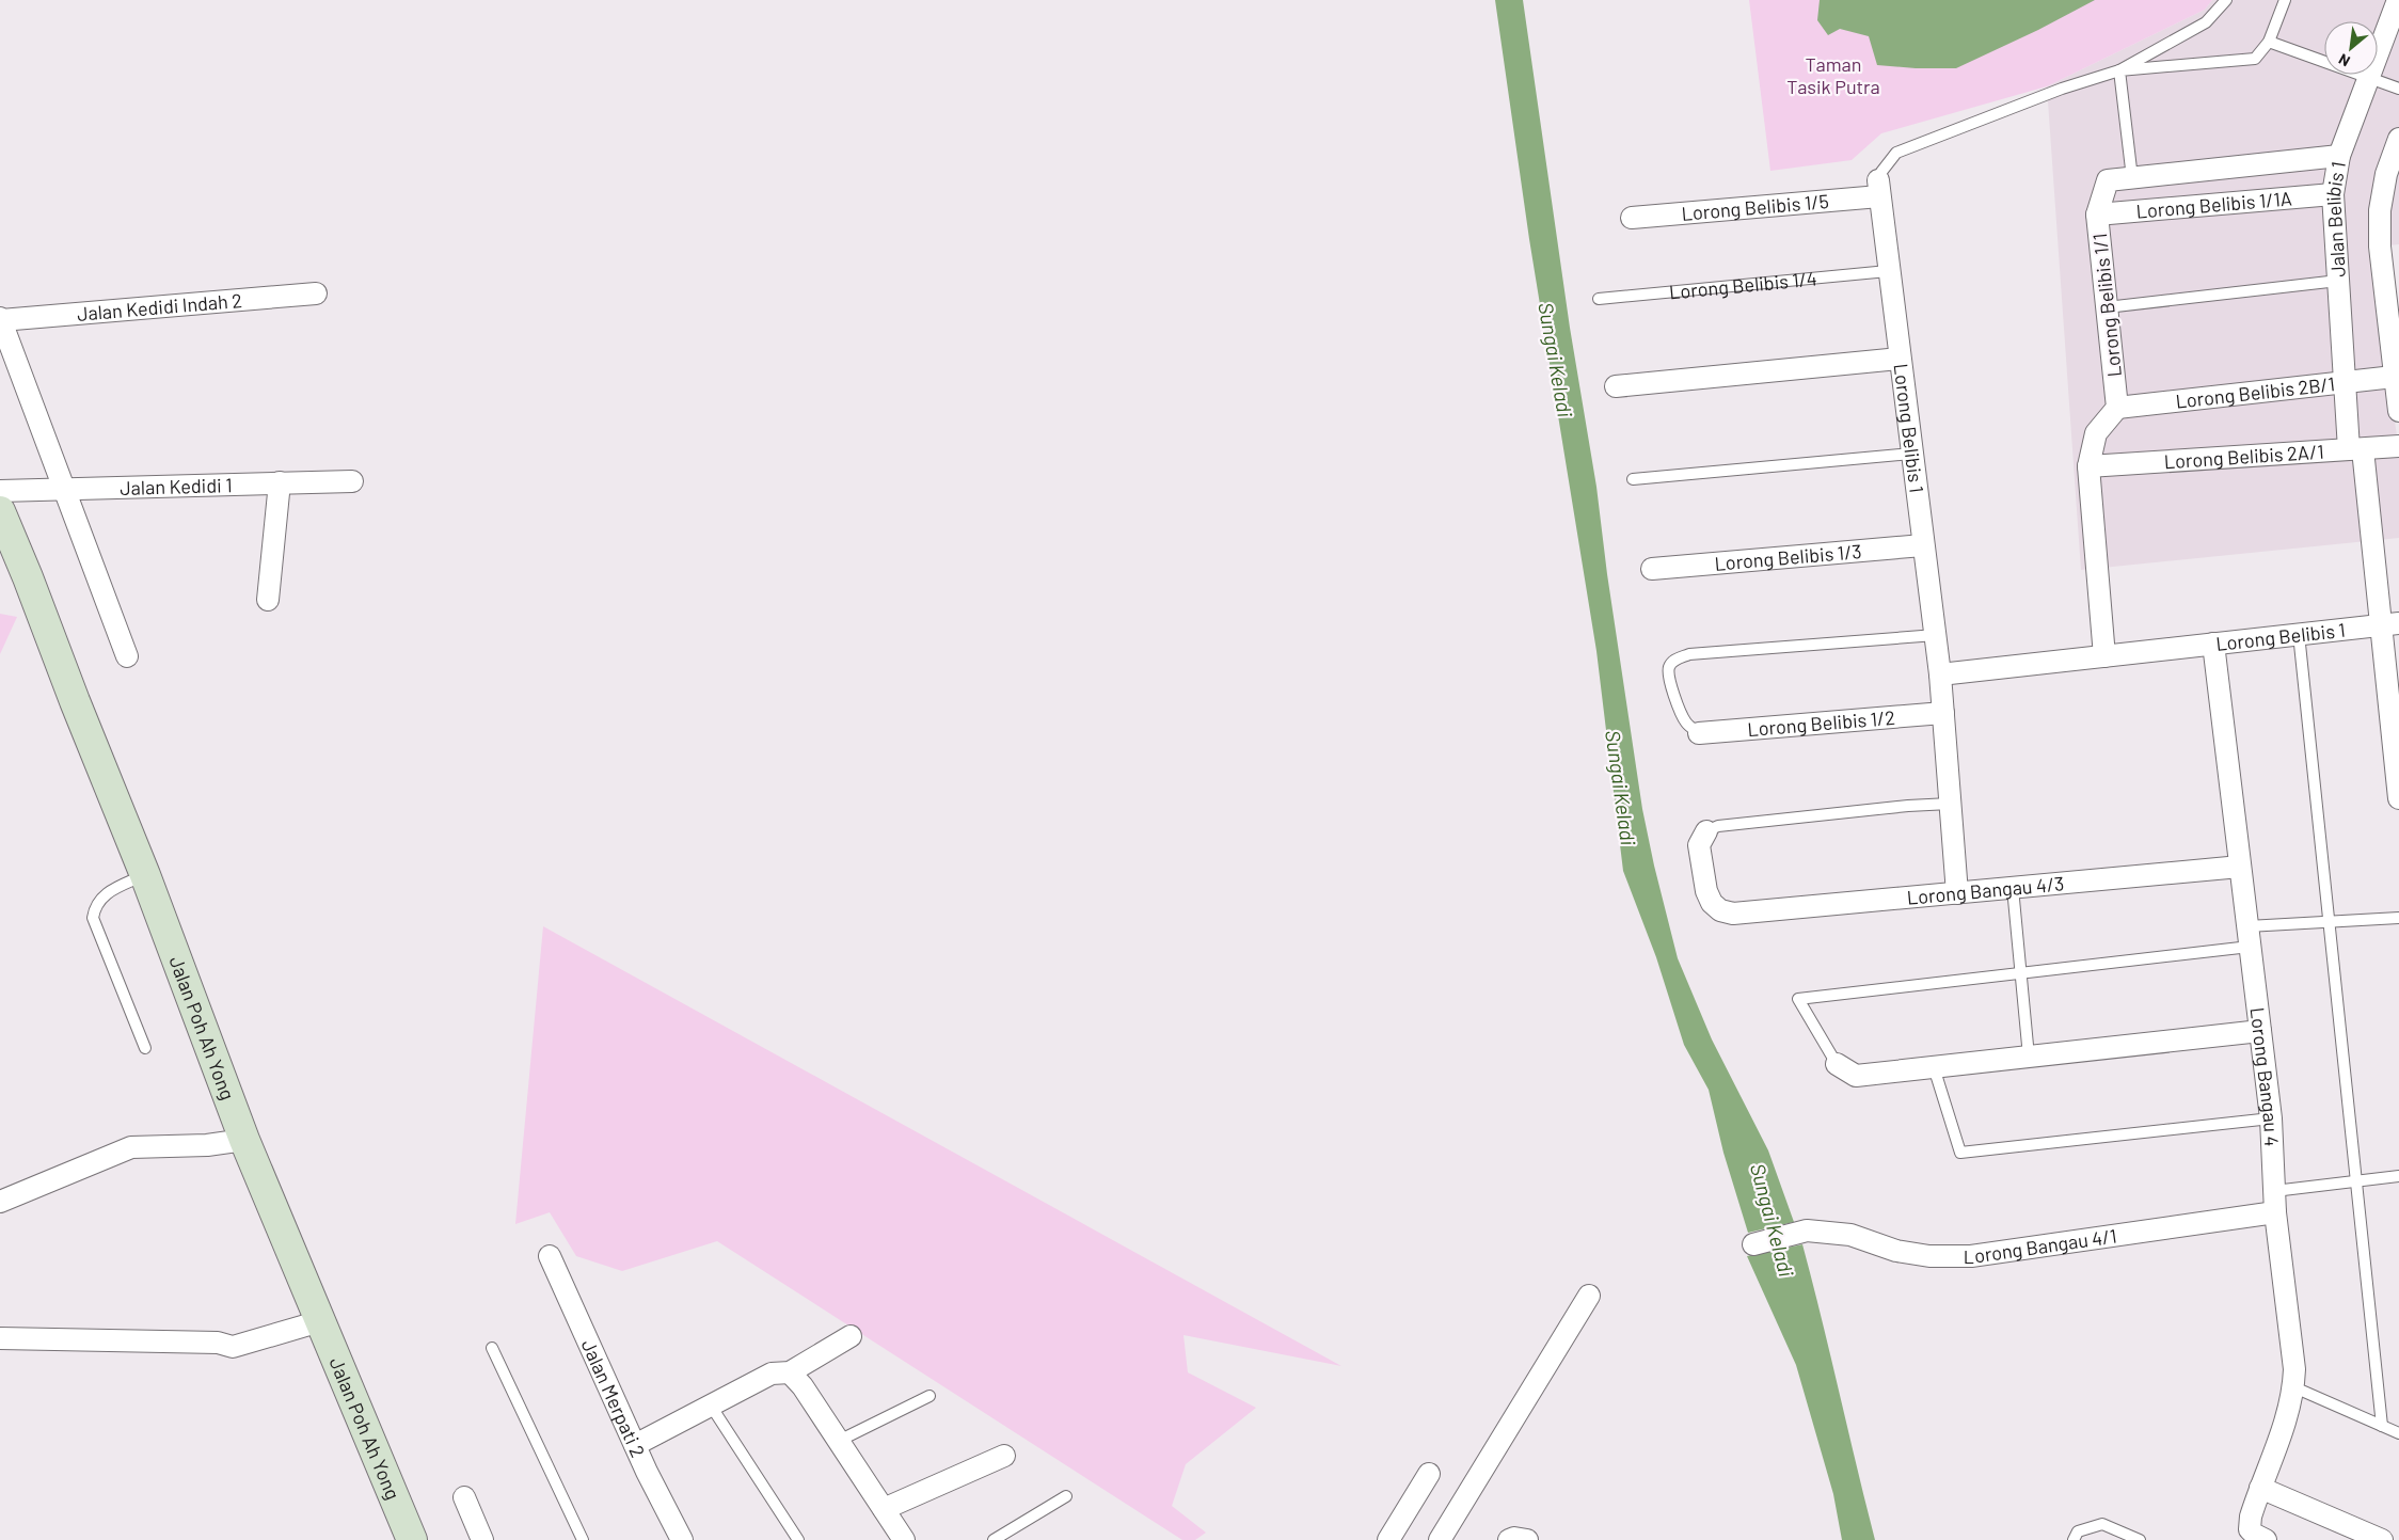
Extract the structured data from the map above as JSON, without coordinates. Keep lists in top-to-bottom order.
{
  "streets": {
    "main road": ["Jalan Poh Ah Yong"],
    "street": [
      "Lorong Belibis 1/1A",
      "Lorong Belibis 1/5",
      "Jalan Belibis 1",
      "Lorong Belibis 1/1",
      "Jalan Kedidi Indah 2",
      "Lorong Belibis 2B/1",
      "Lorong Belibis 1",
      "Lorong Belibis 2A/1",
      "Jalan Kedidi 1",
      "Lorong Belibis 1/3",
      "Lorong Belibis 1/2",
      "Lorong Bangau 4/3",
      "Lorong Bangau 4",
      "Lorong Bangau 4/1",
      "Jalan Merpati 2"
    ],
    "lane": ["Lorong Belibis 1/4"]
  },
  "crossings": [
    ["Lorong Belibis 1/1A", "Jalan Belibis 1"],
    ["Lorong Belibis 1/1A", "Lorong Belibis 1/1"],
    ["Lorong Belibis 1/5", "Lorong Belibis 1"],
    ["Jalan Belibis 1", "Lorong Belibis 1/1"],
    ["Jalan Belibis 1", "Lorong Belibis 2B/1"],
    ["Jalan Belibis 1", "Lorong Belibis 1"],
    ["Jalan Belibis 1", "Lorong Belibis 2A/1"],
    ["Lorong Belibis 1/4", "Lorong Belibis 1"],
    ["Lorong Belibis 1/1", "Lorong Belibis 2B/1"],
    ["Lorong Belibis 1", "Lorong Belibis 1/3"],
    ["Lorong Belibis 1", "Lorong Belibis 1/2"],
    ["Lorong Belibis 1", "Lorong Bangau 4/3"],
    ["Lorong Belibis 1", "Lorong Bangau 4"],
    ["Lorong Bangau 4/3", "Lorong Bangau 4"],
    ["Lorong Bangau 4", "Lorong Bangau 4/1"]
  ],
  "water": ["Sungai Keladi"],
  "parks": ["Taman Tasik Putra"],
  "north": "bottom left"
}
